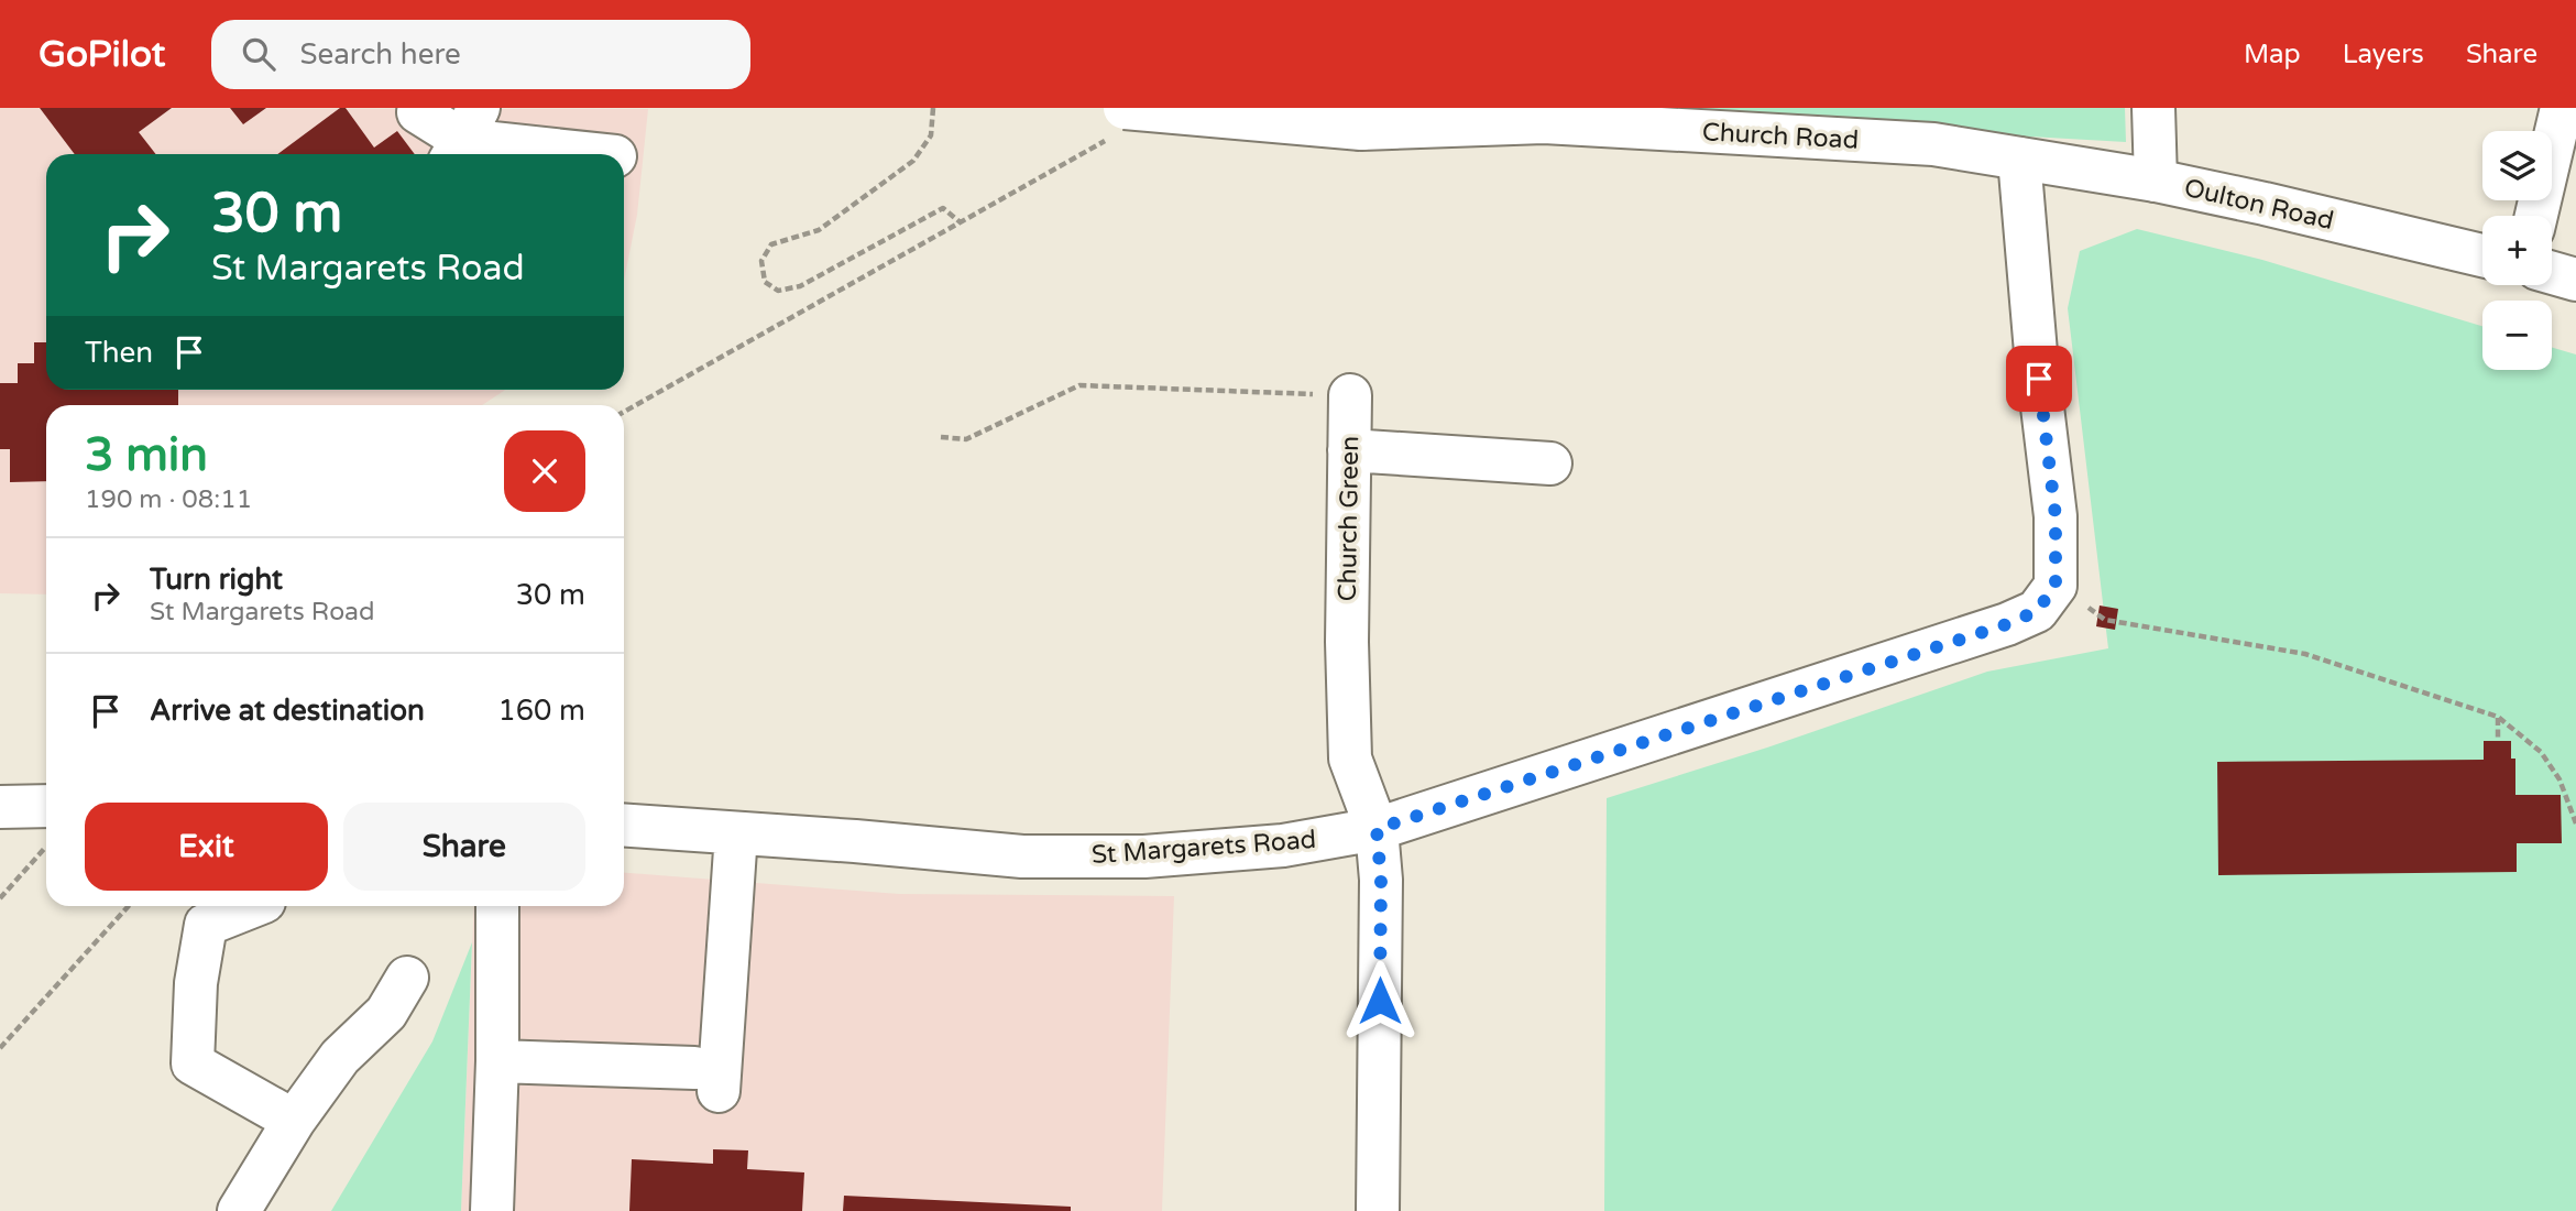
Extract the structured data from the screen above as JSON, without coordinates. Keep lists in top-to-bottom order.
{
  "streets": {
    "street": [
      "Church Road",
      "Oulton Road",
      "Church Green",
      "St Margarets Road"
    ]
  },
  "crossings": [
    ["Church Road", "Oulton Road"],
    ["Church Green", "St Margarets Road"]
  ],
  "page": {
    "header": "GoPilot",
    "search": "Search here",
    "nav": ["Map", "Layers", "Share"],
    "map_buttons": ["+", "−"],
    "turn": ["30 m", "St Margarets Road"],
    "then": "Then",
    "heading": ["3 min", "190 m · 08:11"],
    "list": [
      {
        "name": "Turn right",
        "note": "St Margarets Road",
        "value": "30 m"
      },
      {
        "name": "Arrive at destination",
        "value": "160 m"
      }
    ],
    "buttons": ["Exit", "Share"]
  }
}
